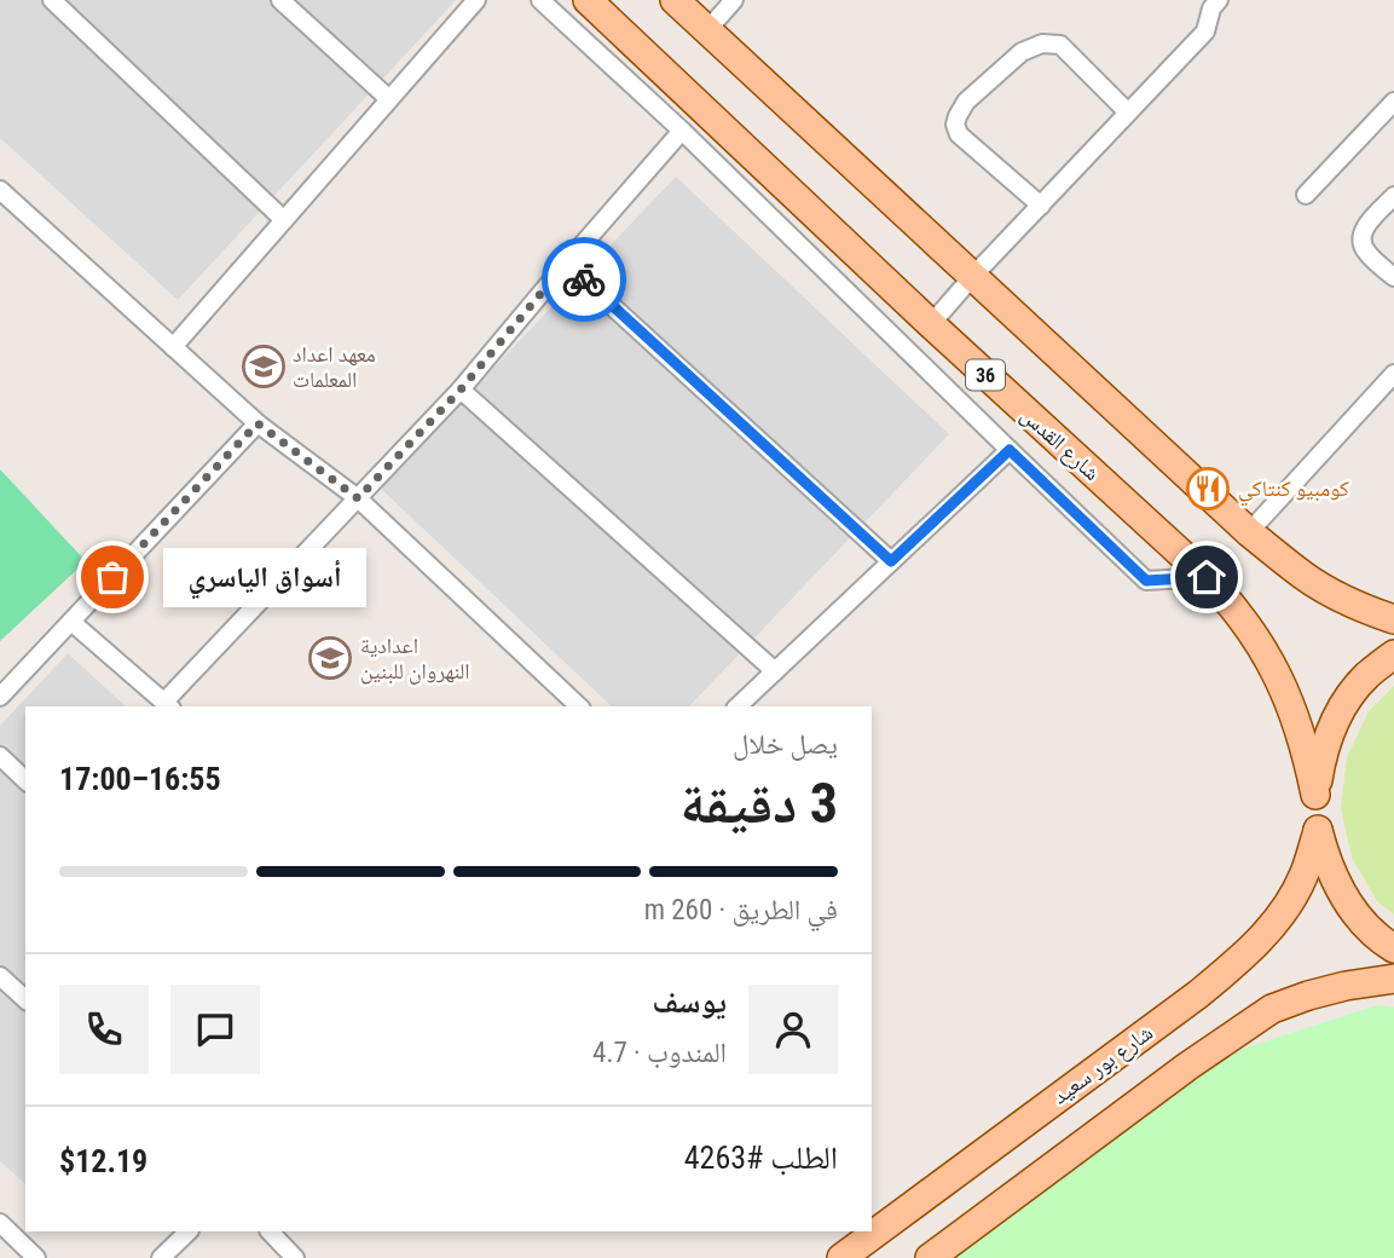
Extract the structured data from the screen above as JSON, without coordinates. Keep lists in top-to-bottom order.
{
  "streets": {
    "main road": ["36", "شارع القدس", "شارع بور سعيد"]
  },
  "places": {
    "school or university": ["معهد اعداد المعلمات", "اعدادية النهروان للبنين"],
    "restaurant": ["كومبيو كنتاكي"],
    "other": ["أسواق الياسري"]
  },
  "page": {
    "bubble": "أسواق الياسري",
    "heading": ["3 دقيقة", "يصل خلال", "16:55–17:00"],
    "panel": [
      "يوسف",
      "المندوب · 4.7",
      "الطلب #4263",
      "$12.19"
    ],
    "bar": "في الطريق · 260 m"
  }
}
